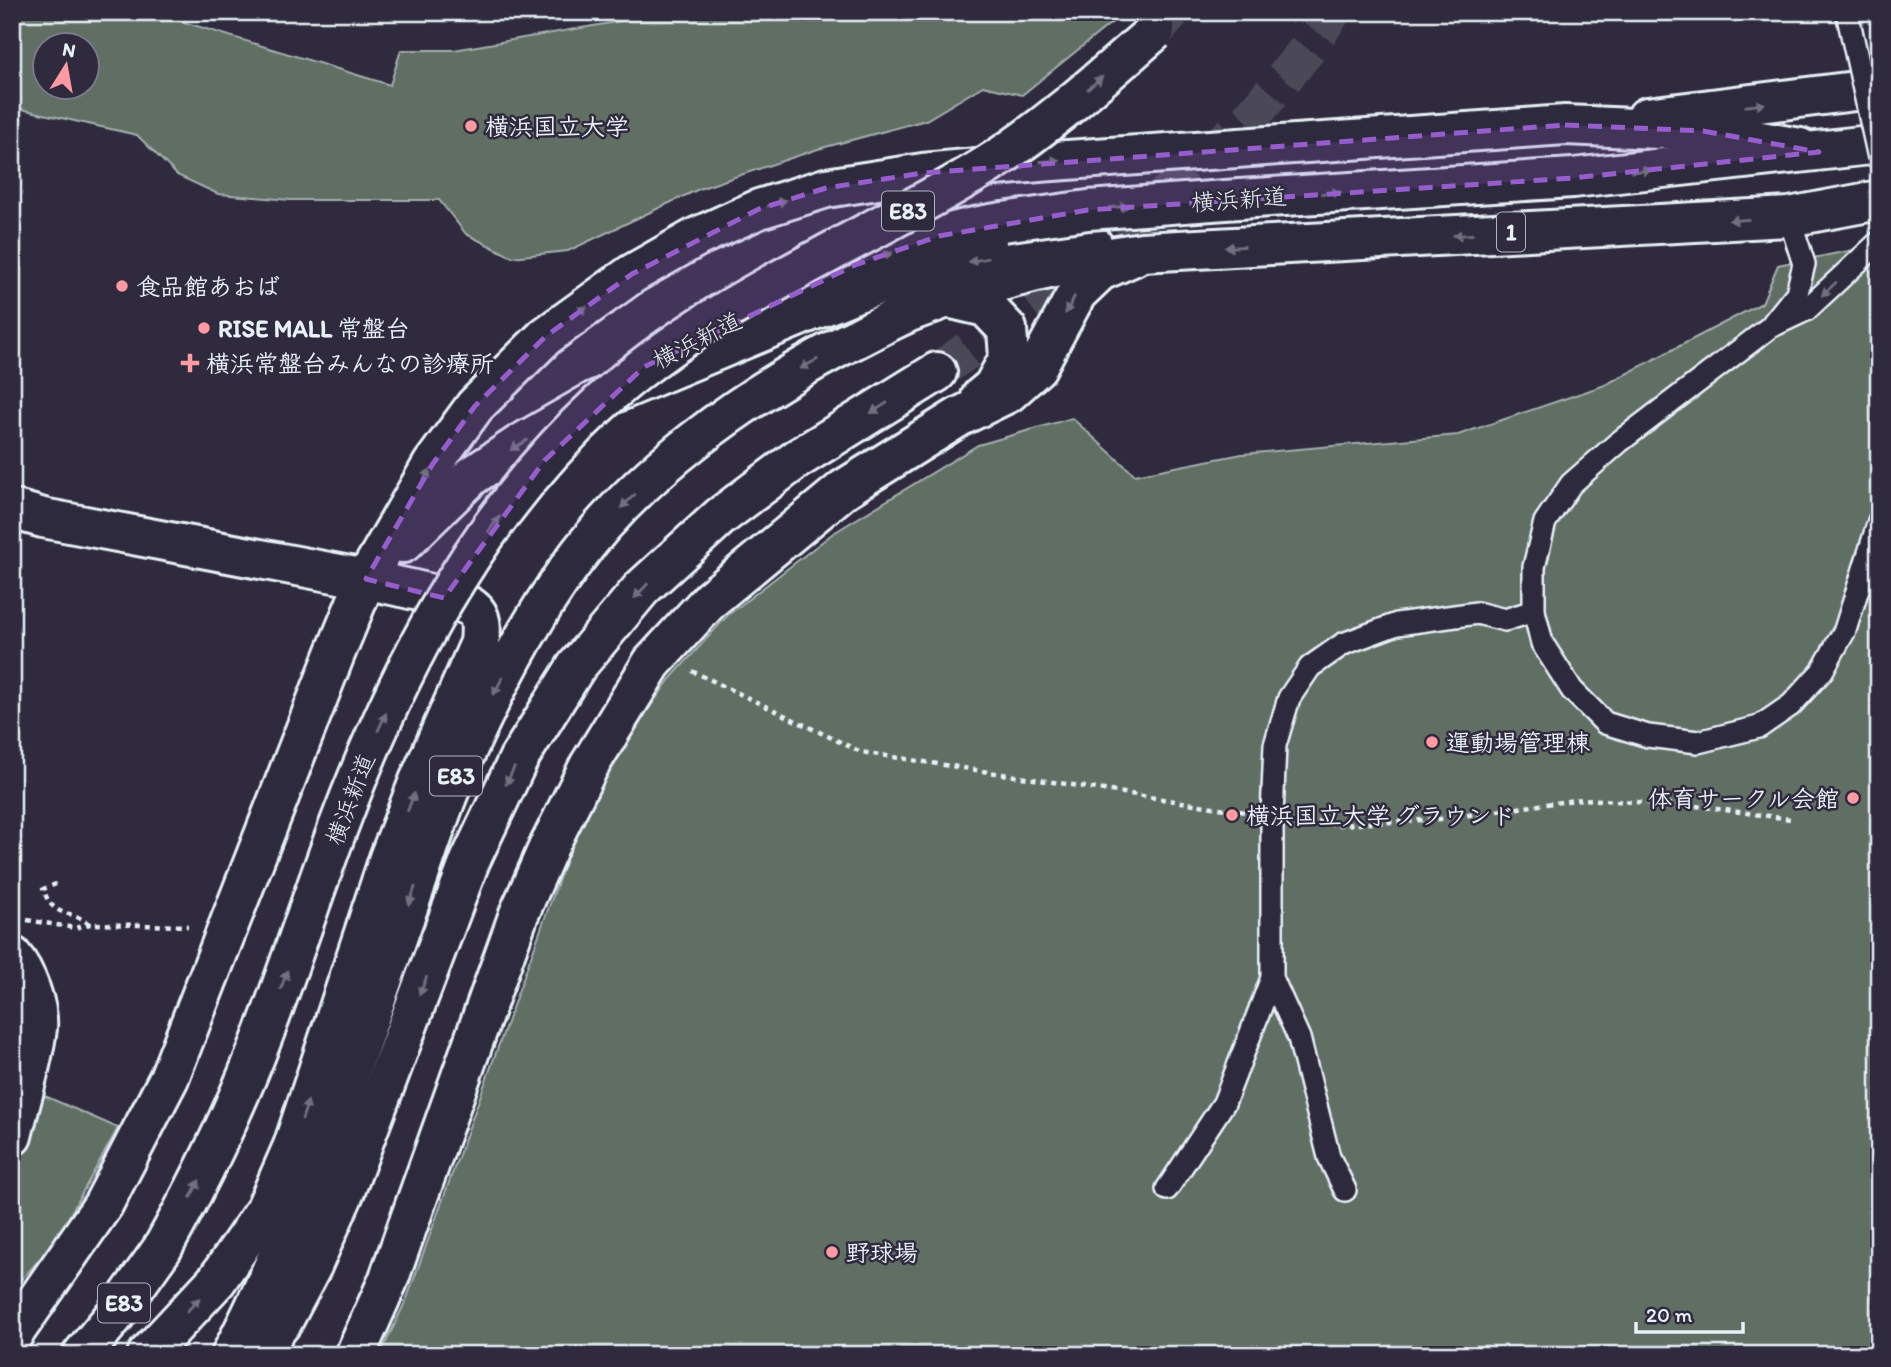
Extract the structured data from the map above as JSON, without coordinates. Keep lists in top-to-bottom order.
{
  "streets": {
    "main road": ["横浜新道", "E83", "1"]
  },
  "crossings": [
    ["横浜新道", "E83"]
  ],
  "places": {
    "other": [
      "横浜国立大学",
      "食品館あおば",
      "RISE MALL 常盤台",
      "運動場管理棟",
      "体育サークル会館",
      "横浜国立大学 グラウンド",
      "野球場"
    ],
    "health": ["横浜常盤台みんなの診療所"]
  },
  "scale_bar": "20 m",
  "north": "top"
}
